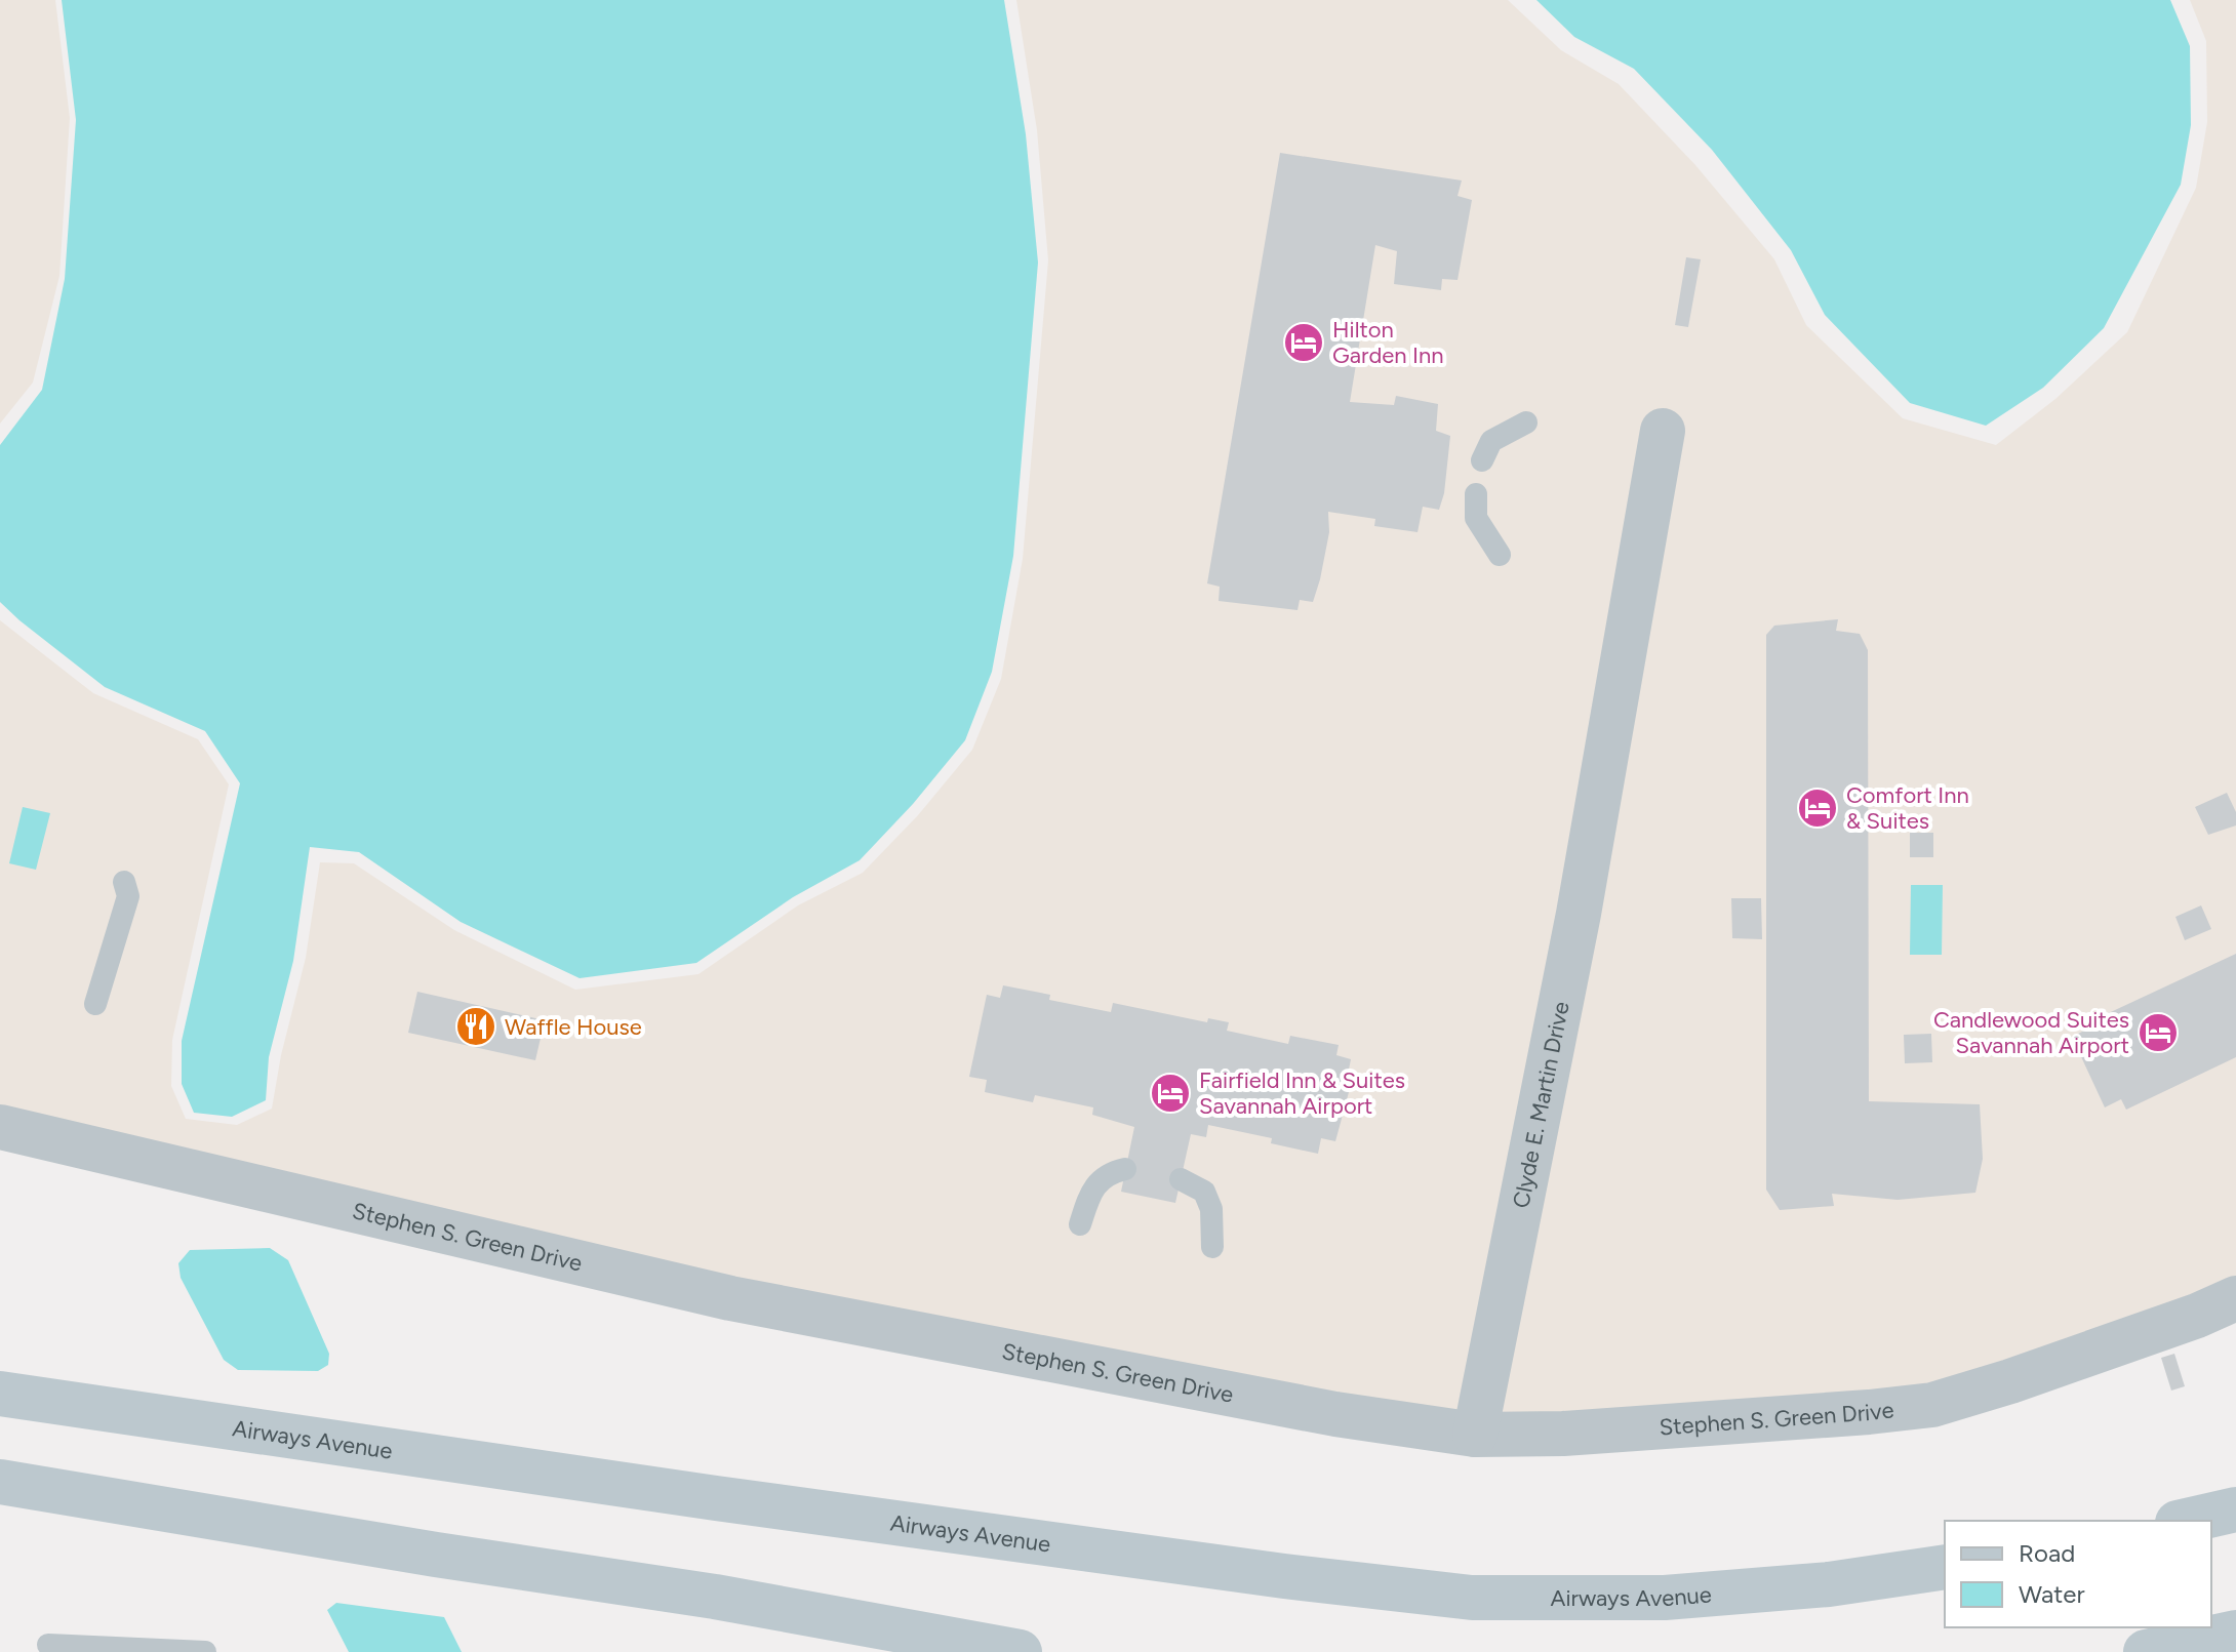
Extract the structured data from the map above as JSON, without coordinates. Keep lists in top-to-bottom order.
{
  "streets": {
    "main road": ["Airways Avenue"],
    "street": ["Clyde E. Martin Drive", "Stephen S. Green Drive"]
  },
  "crossings": [
    ["Clyde E. Martin Drive", "Stephen S. Green Drive"]
  ],
  "places": {
    "hotel": [
      "Hilton Garden Inn",
      "Comfort Inn & Suites",
      "Candlewood Suites Savannah Airport",
      "Fairfield Inn & Suites Savannah Airport"
    ],
    "restaurant": ["Waffle House"]
  },
  "legend": ["Road", "Water"]
}
